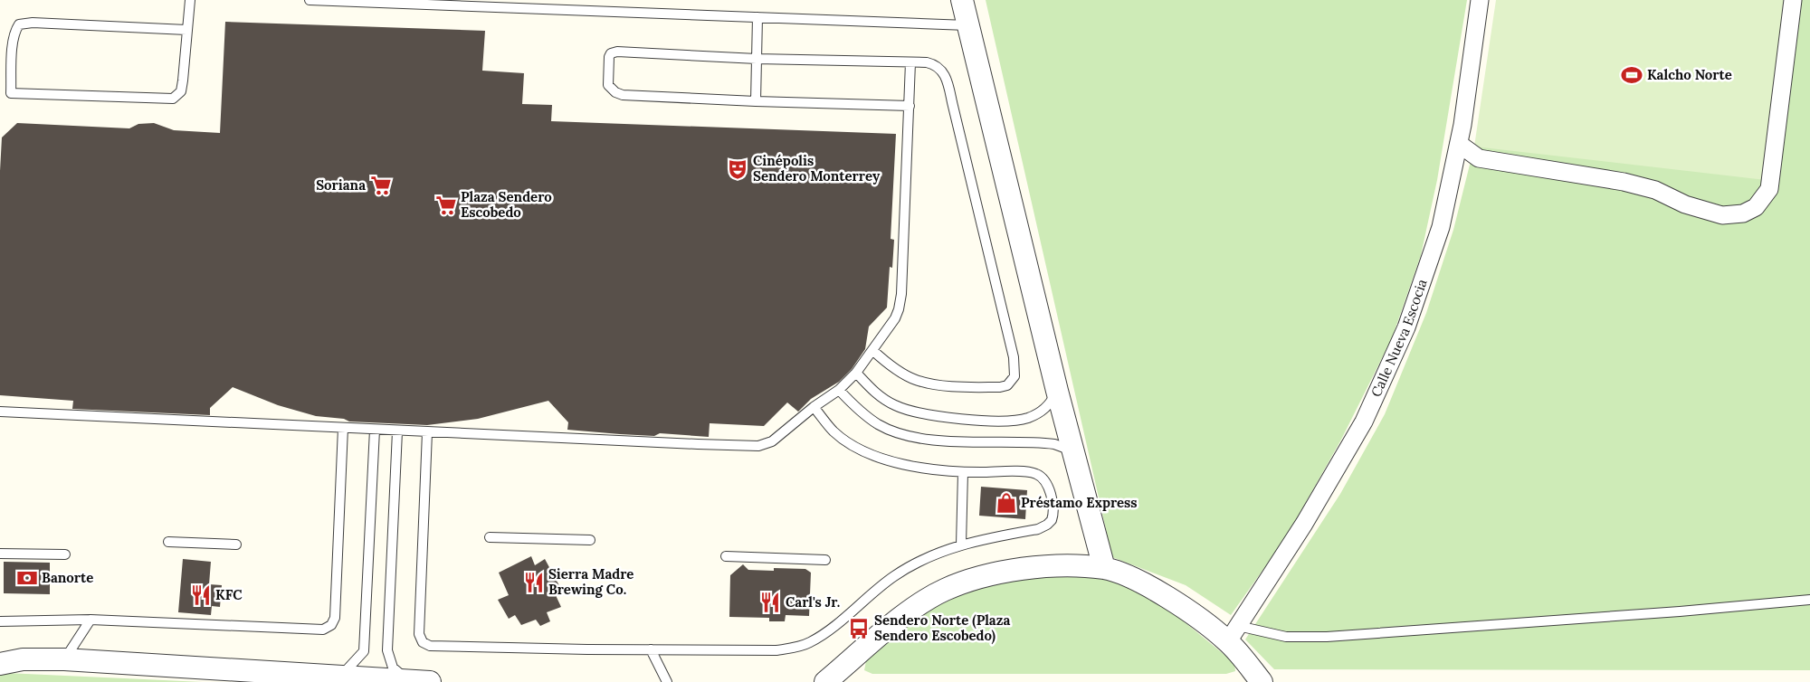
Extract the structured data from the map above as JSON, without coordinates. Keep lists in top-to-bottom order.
{
  "streets": {
    "street": ["Calle Nueva Escocia"]
  },
  "places": {
    "sports": ["Kalcho Norte"],
    "theatre": ["Cinépolis Sendero Monterrey"],
    "supermarket": ["Soriana", "Plaza Sendero Escobedo"],
    "shop": ["Préstamo Express"],
    "bank": ["Banorte"],
    "restaurant": ["Sierra Madre Brewing Co.", "KFC", "Carl's Jr."],
    "bus stop": ["Sendero Norte (Plaza Sendero Escobedo)"]
  }
}
